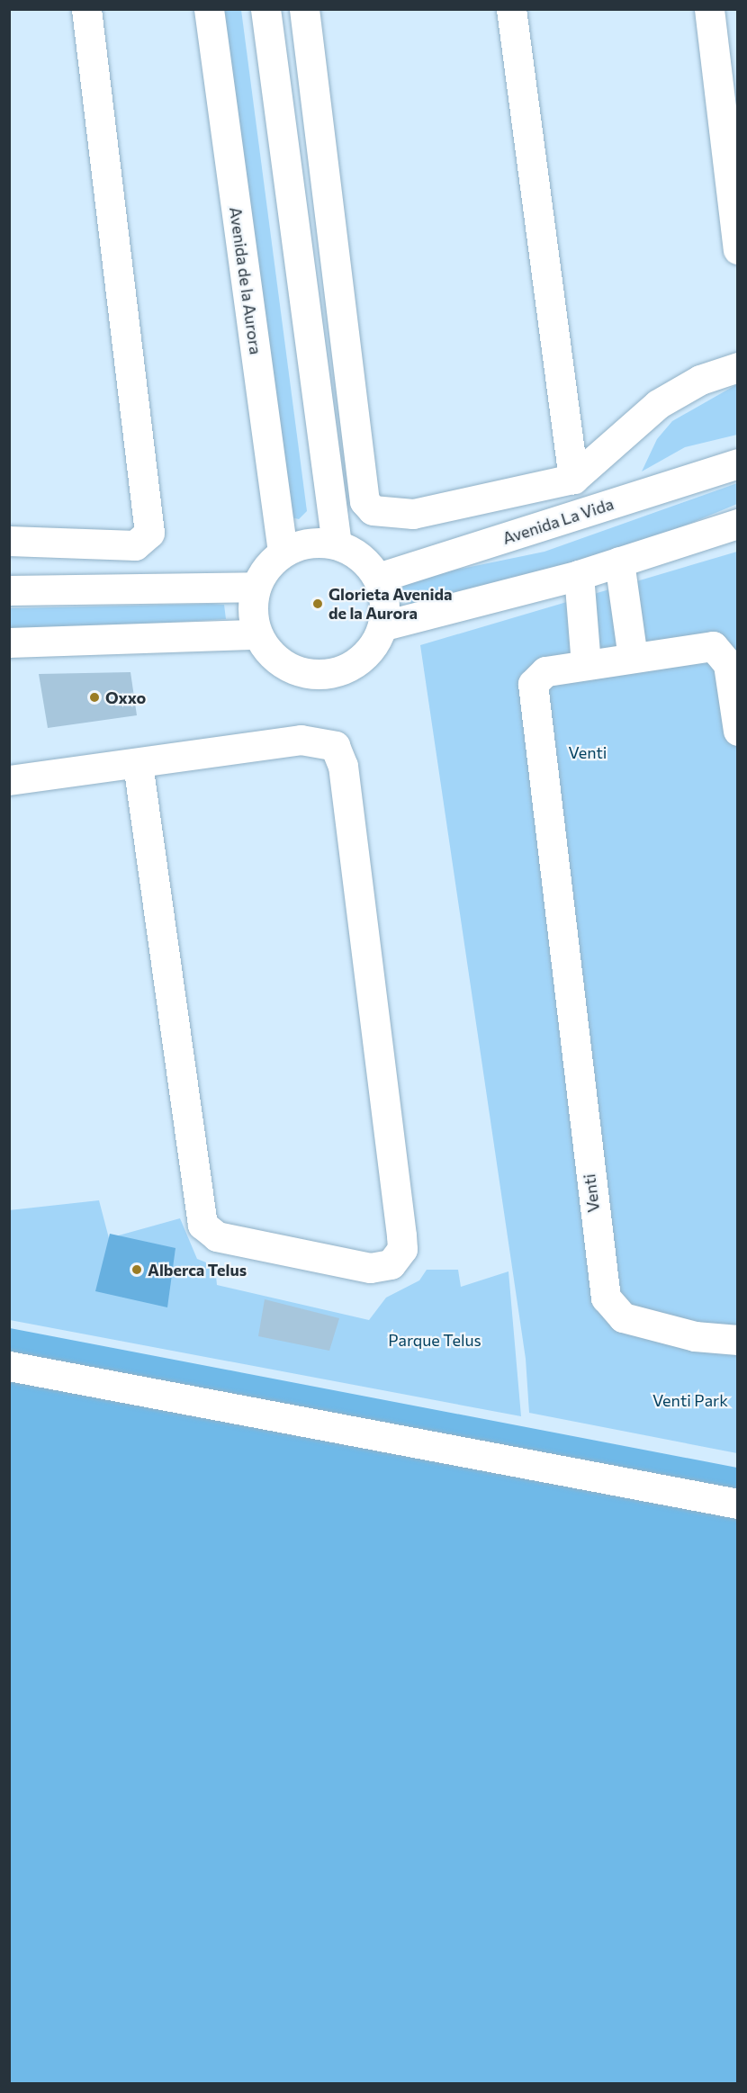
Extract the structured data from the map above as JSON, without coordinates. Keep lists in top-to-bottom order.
{
  "streets": {
    "street": ["Avenida de la Aurora", "Avenida La Vida", "Venti"]
  },
  "crossings": [
    ["Avenida de la Aurora", "Avenida La Vida"]
  ],
  "parks": ["Venti", "Parque Telus", "Venti Park"],
  "places": ["Glorieta Avenida de la Aurora", "Oxxo", "Alberca Telus"]
}
